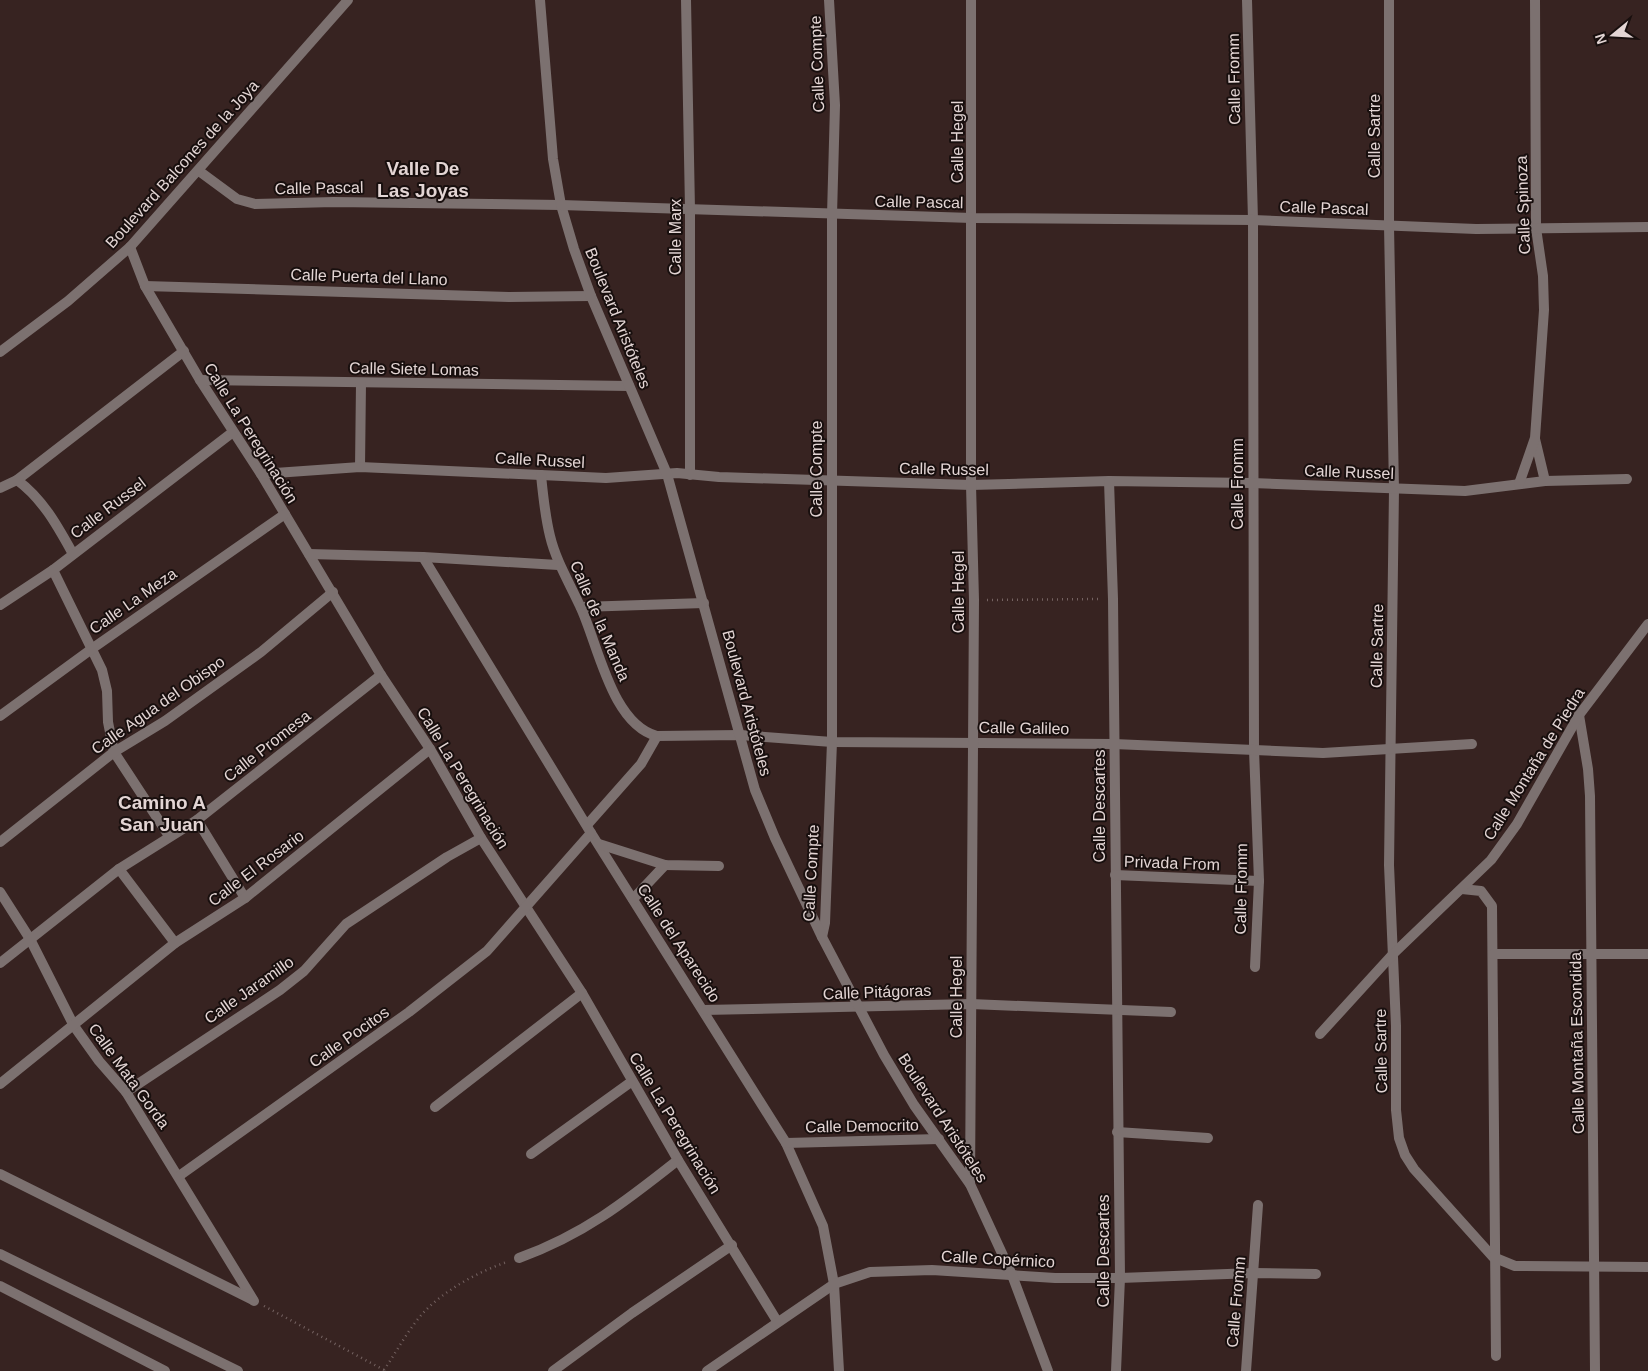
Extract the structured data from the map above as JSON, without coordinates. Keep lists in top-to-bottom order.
{
  "streets": {
    "street": [
      "Calle Compte",
      "Calle Fromm",
      "Calle Sartre",
      "Calle Hegel",
      "Boulevard Balcones de la Joya",
      "Calle Pascal",
      "Calle Spinoza",
      "Calle Marx",
      "Calle Puerta del Llano",
      "Boulevard Aristóteles",
      "Calle Siete Lomas",
      "Calle La Peregrinación",
      "Calle Russel",
      "Calle La Meza",
      "Calle de la Manda",
      "Calle Agua del Obispo",
      "Calle Galileo",
      "Calle Promesa",
      "Calle Montaña de Piedra",
      "Calle Descartes",
      "Privada From",
      "Calle El Rosario",
      "Calle del Aparecido",
      "Calle Jaramillo",
      "Calle Pitágoras",
      "Calle Pocitos",
      "Calle Montaña Escondida",
      "Calle Mata Gorda",
      "Calle Democrito",
      "Calle Copérnico"
    ]
  },
  "crossings": [
    ["Calle Compte", "Calle Pascal"],
    ["Calle Compte", "Boulevard Aristóteles"],
    ["Calle Compte", "Calle Russel"],
    ["Calle Compte", "Calle Galileo"],
    ["Calle Fromm", "Calle Pascal"],
    ["Calle Fromm", "Calle Russel"],
    ["Calle Fromm", "Calle Galileo"],
    ["Calle Fromm", "Privada From"],
    ["Calle Fromm", "Calle Copérnico"],
    ["Calle Sartre", "Calle Pascal"],
    ["Calle Sartre", "Calle Russel"],
    ["Calle Sartre", "Calle Galileo"],
    ["Calle Sartre", "Calle Montaña de Piedra"],
    ["Calle Hegel", "Calle Pascal"],
    ["Calle Hegel", "Boulevard Aristóteles"],
    ["Calle Hegel", "Calle Russel"],
    ["Calle Hegel", "Calle Galileo"],
    ["Calle Hegel", "Calle Pitágoras"],
    ["Boulevard Balcones de la Joya", "Calle Pascal"],
    ["Boulevard Balcones de la Joya", "Calle La Peregrinación"],
    ["Calle Pascal", "Calle Spinoza"],
    ["Calle Pascal", "Calle Marx"],
    ["Calle Pascal", "Boulevard Aristóteles"],
    ["Calle Spinoza", "Calle Russel"],
    ["Calle Marx", "Calle Russel"],
    ["Calle Puerta del Llano", "Boulevard Aristóteles"],
    ["Calle Puerta del Llano", "Calle La Peregrinación"],
    ["Boulevard Aristóteles", "Calle Siete Lomas"],
    ["Boulevard Aristóteles", "Calle Russel"],
    ["Boulevard Aristóteles", "Calle Galileo"],
    ["Boulevard Aristóteles", "Calle Pitágoras"],
    ["Boulevard Aristóteles", "Calle Democrito"],
    ["Boulevard Aristóteles", "Calle Copérnico"],
    ["Calle Siete Lomas", "Calle La Peregrinación"],
    ["Calle La Peregrinación", "Calle Russel"],
    ["Calle La Peregrinación", "Calle La Meza"],
    ["Calle La Peregrinación", "Calle Agua del Obispo"],
    ["Calle La Peregrinación", "Calle Promesa"],
    ["Calle La Peregrinación", "Calle El Rosario"],
    ["Calle La Peregrinación", "Calle Jaramillo"],
    ["Calle La Peregrinación", "Calle Pocitos"],
    ["Calle La Peregrinación", "Calle Copérnico"],
    ["Calle Russel", "Calle de la Manda"],
    ["Calle Russel", "Calle Descartes"],
    ["Calle de la Manda", "Calle Galileo"],
    ["Calle Galileo", "Calle Descartes"],
    ["Calle Promesa", "Calle Mata Gorda"],
    ["Calle Montaña de Piedra", "Calle Montaña Escondida"],
    ["Calle Descartes", "Privada From"],
    ["Calle Descartes", "Calle Pitágoras"],
    ["Calle Descartes", "Calle Copérnico"],
    ["Calle El Rosario", "Calle Mata Gorda"],
    ["Calle del Aparecido", "Calle Pitágoras"],
    ["Calle del Aparecido", "Calle Democrito"],
    ["Calle del Aparecido", "Calle Copérnico"],
    ["Calle Jaramillo", "Calle Mata Gorda"],
    ["Calle Pocitos", "Calle Mata Gorda"]
  ],
  "districts": ["Valle De Las Joyas", "Camino A San Juan"],
  "north": "left"
}
